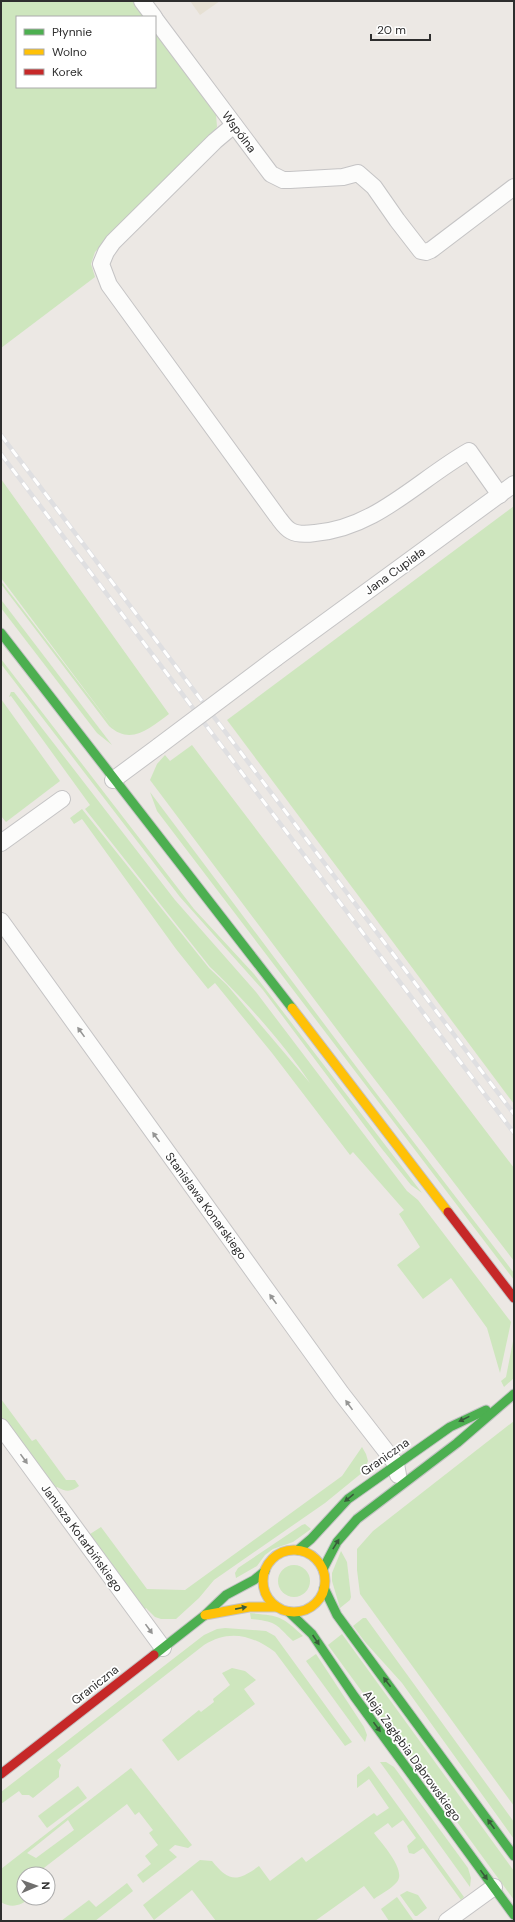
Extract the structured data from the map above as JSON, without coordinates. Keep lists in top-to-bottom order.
{
  "streets": {
    "street": [
      "Wspólna",
      "Jana Cupiała",
      "Stanisława Konarskiego",
      "Graniczna",
      "Janusza Kotarbińskiego",
      "Aleja Zagłębia Dąbrowskiego"
    ]
  },
  "crossings": [
    ["Stanisława Konarskiego", "Graniczna"],
    ["Graniczna", "Janusza Kotarbińskiego"],
    ["Graniczna", "Aleja Zagłębia Dąbrowskiego"]
  ],
  "one_way": ["Stanisława Konarskiego", "Janusza Kotarbińskiego"],
  "legend": ["Płynnie", "Wolno", "Korek"],
  "scale_bar": "20 m",
  "north": "right"
}
